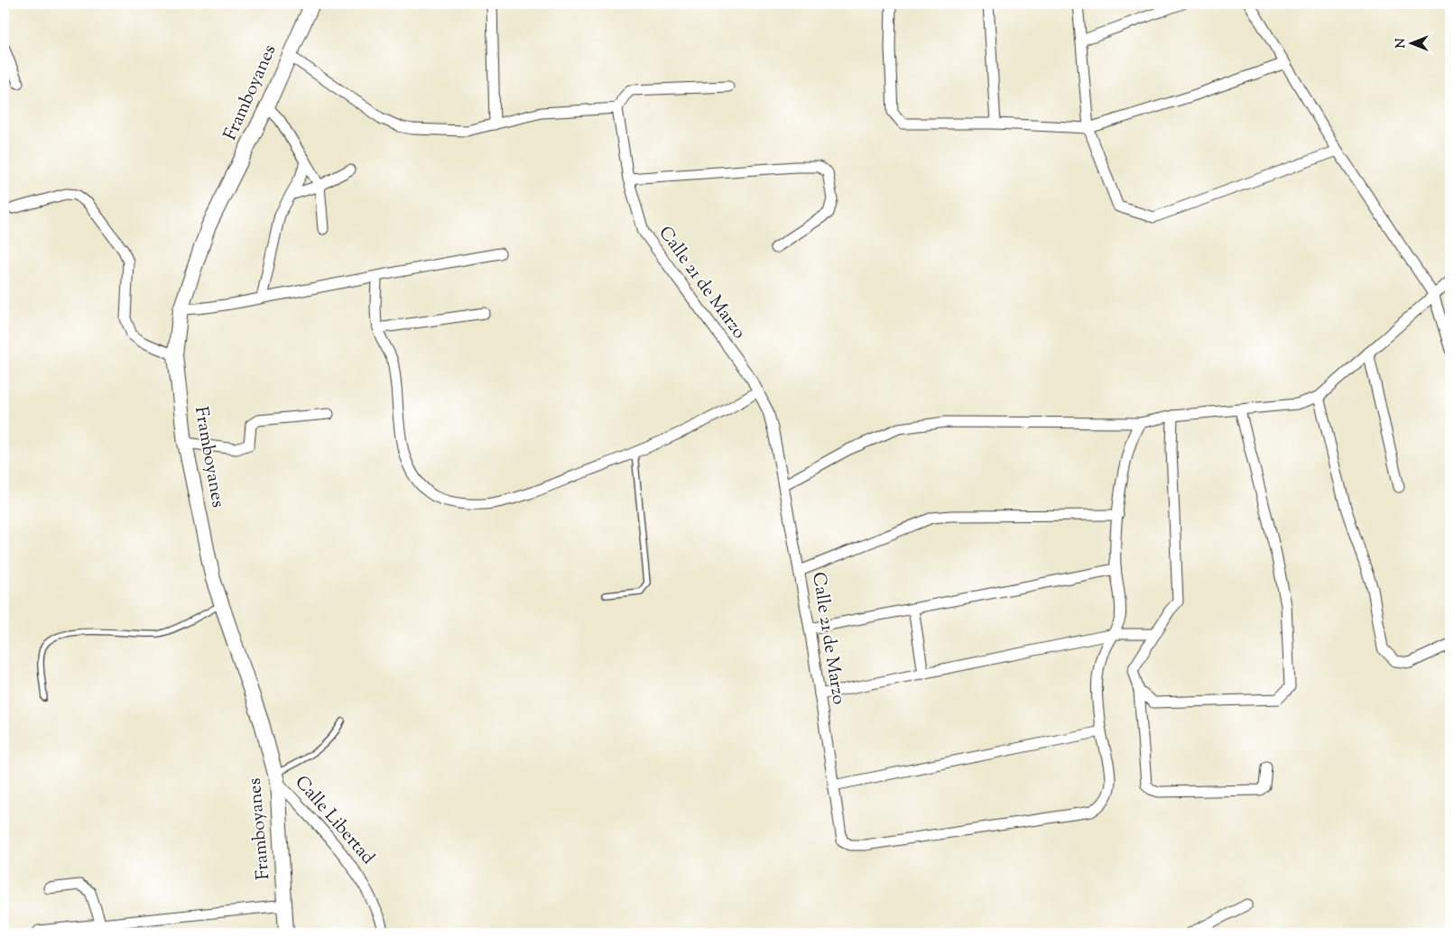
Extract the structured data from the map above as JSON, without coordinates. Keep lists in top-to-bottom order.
{
  "streets": {
    "main road": ["Framboyanes"],
    "street": ["Calle 21 de Marzo", "Calle Libertad"]
  },
  "crossings": [
    ["Framboyanes", "Calle Libertad"]
  ],
  "north": "left"
}
